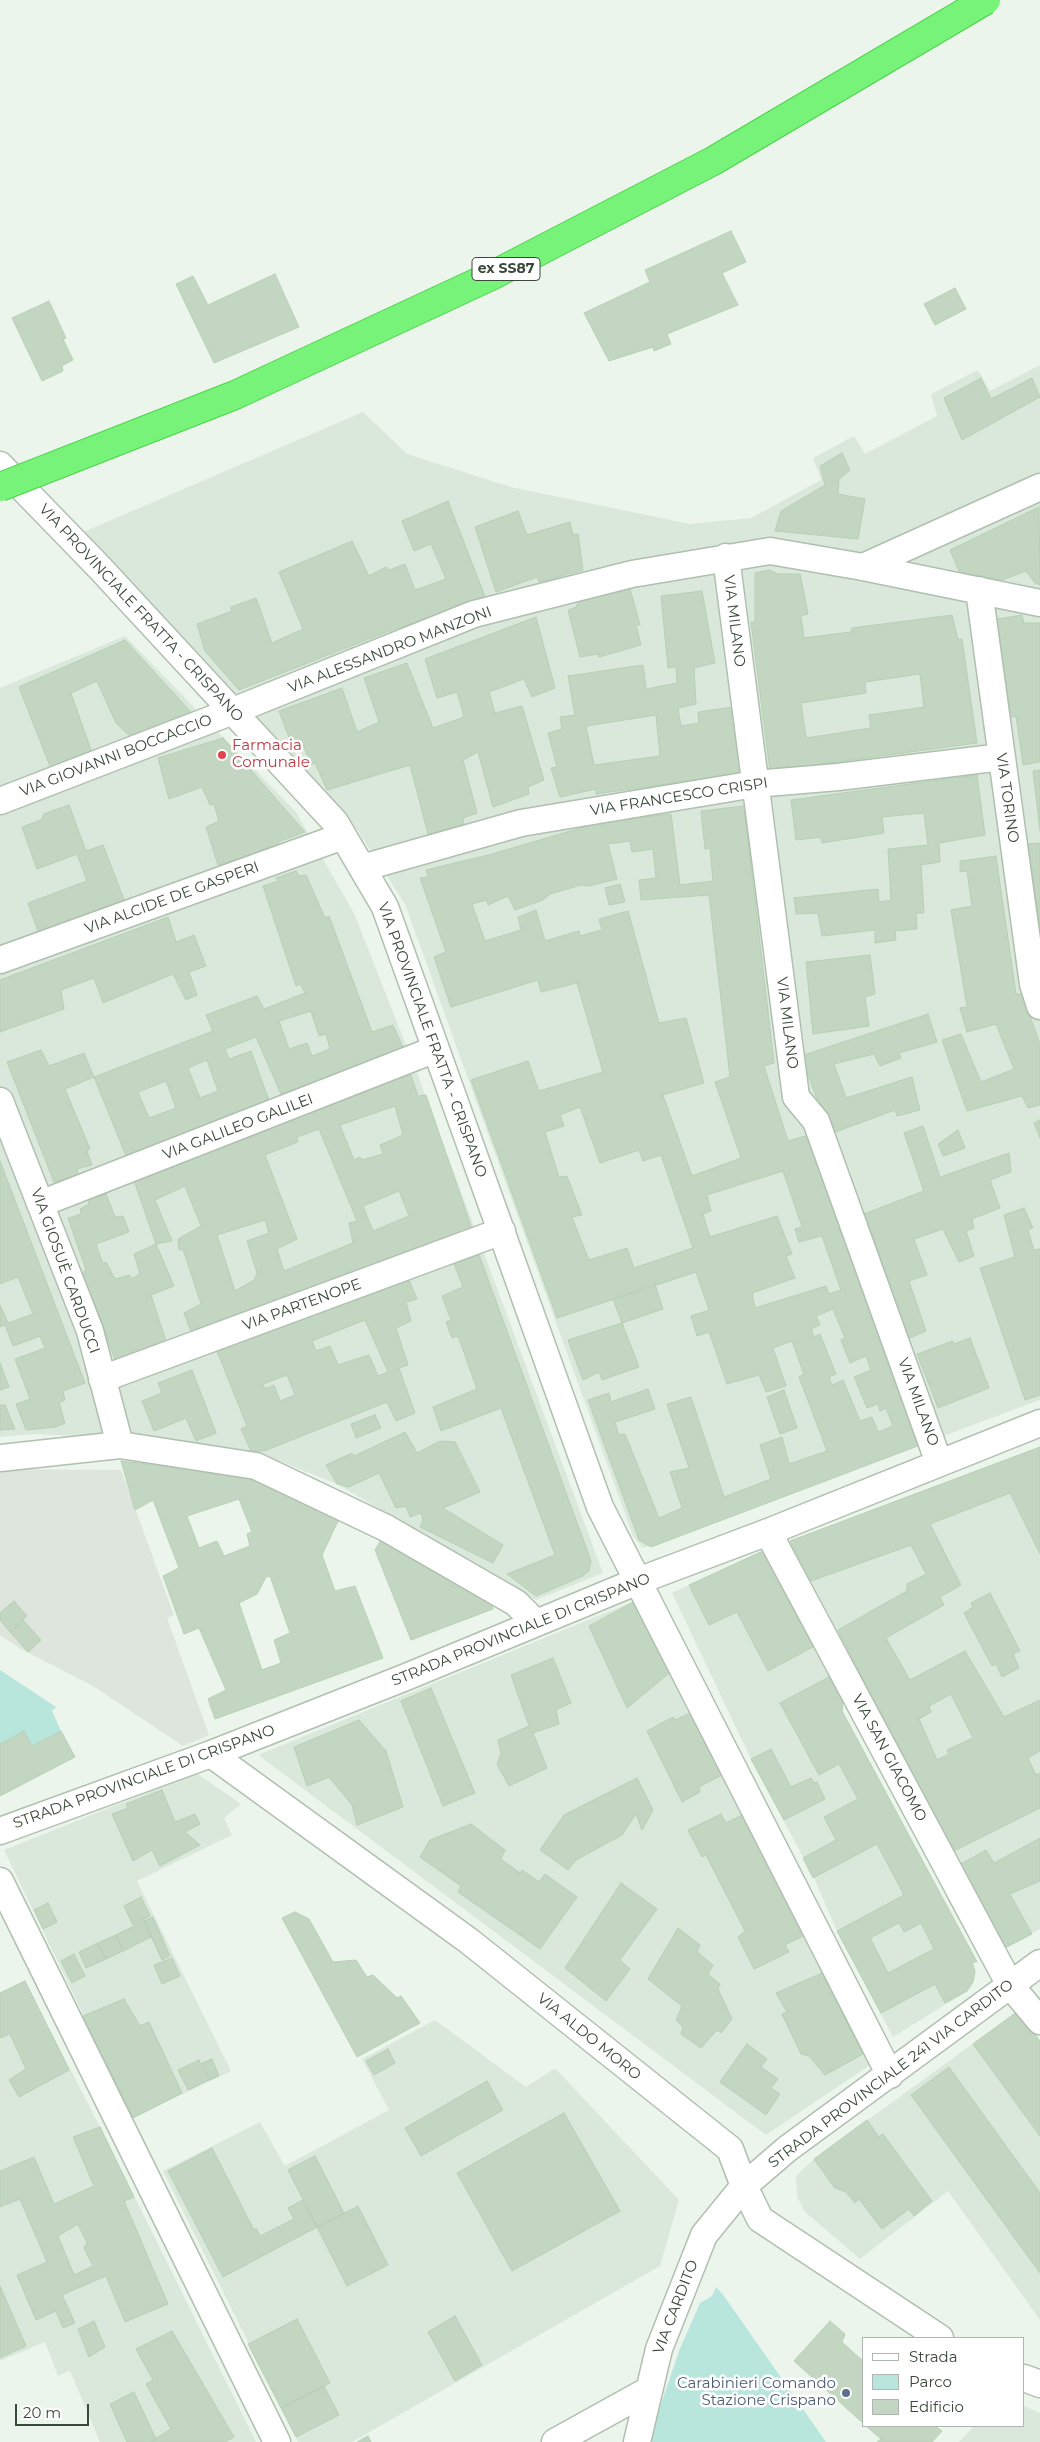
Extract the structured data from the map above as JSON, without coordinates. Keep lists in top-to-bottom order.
{
  "streets": {
    "highway": ["ex SS87"],
    "street": [
      "VIA PROVINCIALE FRATTA - CRISPANO",
      "VIA MILANO",
      "VIA ALESSANDRO MANZONI",
      "VIA GIOVANNI BOCCACCIO",
      "VIA FRANCESCO CRISPI",
      "VIA TORINO",
      "VIA ALCIDE DE GASPERI",
      "VIA GALILEO GALILEI",
      "VIA GIOSUÈ CARDUCCI",
      "VIA PARTENOPE",
      "STRADA PROVINCIALE DI CRISPANO",
      "VIA SAN GIACOMO",
      "VIA ALDO MORO",
      "STRADA PROVINCIALE 241 VIA CARDITO",
      "VIA CARDITO"
    ]
  },
  "crossings": [
    ["VIA PROVINCIALE FRATTA - CRISPANO", "VIA ALESSANDRO MANZONI"],
    ["VIA PROVINCIALE FRATTA - CRISPANO", "VIA GIOVANNI BOCCACCIO"],
    ["VIA PROVINCIALE FRATTA - CRISPANO", "VIA FRANCESCO CRISPI"],
    ["VIA PROVINCIALE FRATTA - CRISPANO", "VIA ALCIDE DE GASPERI"],
    ["VIA PROVINCIALE FRATTA - CRISPANO", "VIA GALILEO GALILEI"],
    ["VIA PROVINCIALE FRATTA - CRISPANO", "VIA PARTENOPE"],
    ["VIA PROVINCIALE FRATTA - CRISPANO", "STRADA PROVINCIALE DI CRISPANO"],
    ["VIA PROVINCIALE FRATTA - CRISPANO", "STRADA PROVINCIALE 241 VIA CARDITO"],
    ["VIA MILANO", "VIA ALESSANDRO MANZONI"],
    ["VIA MILANO", "VIA FRANCESCO CRISPI"],
    ["VIA MILANO", "STRADA PROVINCIALE DI CRISPANO"],
    ["VIA ALESSANDRO MANZONI", "VIA GIOVANNI BOCCACCIO"],
    ["VIA ALESSANDRO MANZONI", "VIA TORINO"],
    ["VIA FRANCESCO CRISPI", "VIA TORINO"],
    ["VIA GALILEO GALILEI", "VIA GIOSUÈ CARDUCCI"],
    ["VIA GIOSUÈ CARDUCCI", "VIA PARTENOPE"],
    ["STRADA PROVINCIALE DI CRISPANO", "VIA SAN GIACOMO"],
    ["STRADA PROVINCIALE DI CRISPANO", "VIA ALDO MORO"],
    ["VIA SAN GIACOMO", "STRADA PROVINCIALE 241 VIA CARDITO"],
    ["VIA ALDO MORO", "STRADA PROVINCIALE 241 VIA CARDITO"],
    ["VIA ALDO MORO", "VIA CARDITO"],
    ["STRADA PROVINCIALE 241 VIA CARDITO", "VIA CARDITO"]
  ],
  "places": ["Farmacia Comunale", "Carabinieri Comando Stazione Crispano"],
  "legend": ["Strada", "Parco", "Edificio"],
  "scale_bar": "20 m"
}
